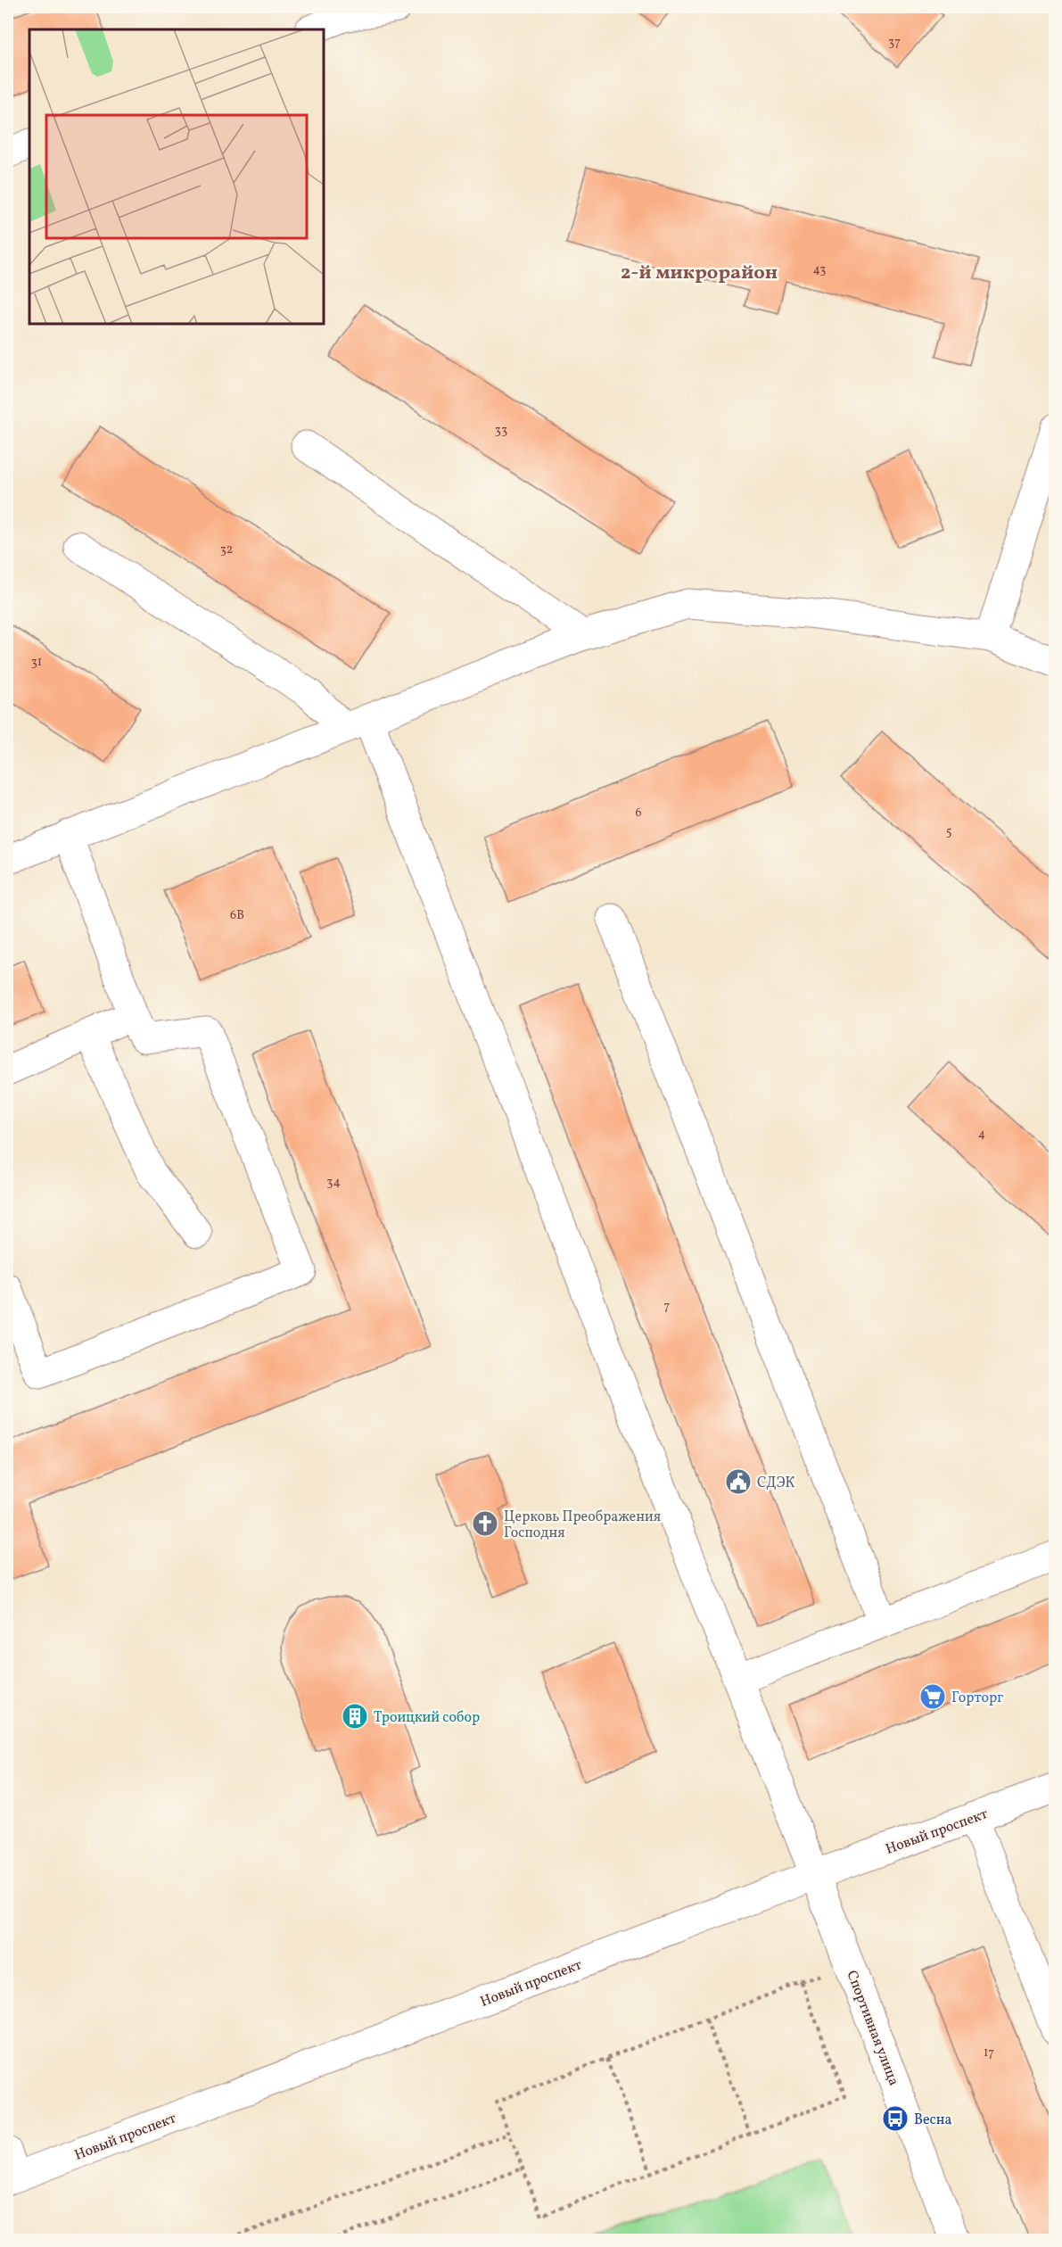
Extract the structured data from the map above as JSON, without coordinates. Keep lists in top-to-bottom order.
{
  "streets": {
    "street": ["Новый проспект", "Спортивная улица"]
  },
  "crossings": [
    ["Новый проспект", "Спортивная улица"]
  ],
  "districts": ["2-й микрорайон"],
  "places": {
    "public building": ["СДЭК"],
    "church": ["Церковь Преображения Господня"],
    "supermarket": ["Горторг"],
    "building": ["Троицкий собор"],
    "bus stop": ["Весна"]
  },
  "house_numbers": [
    "37",
    "43",
    "33",
    "32",
    "31",
    "6",
    "5",
    "6В",
    "4",
    "34",
    "7",
    "17"
  ]
}
